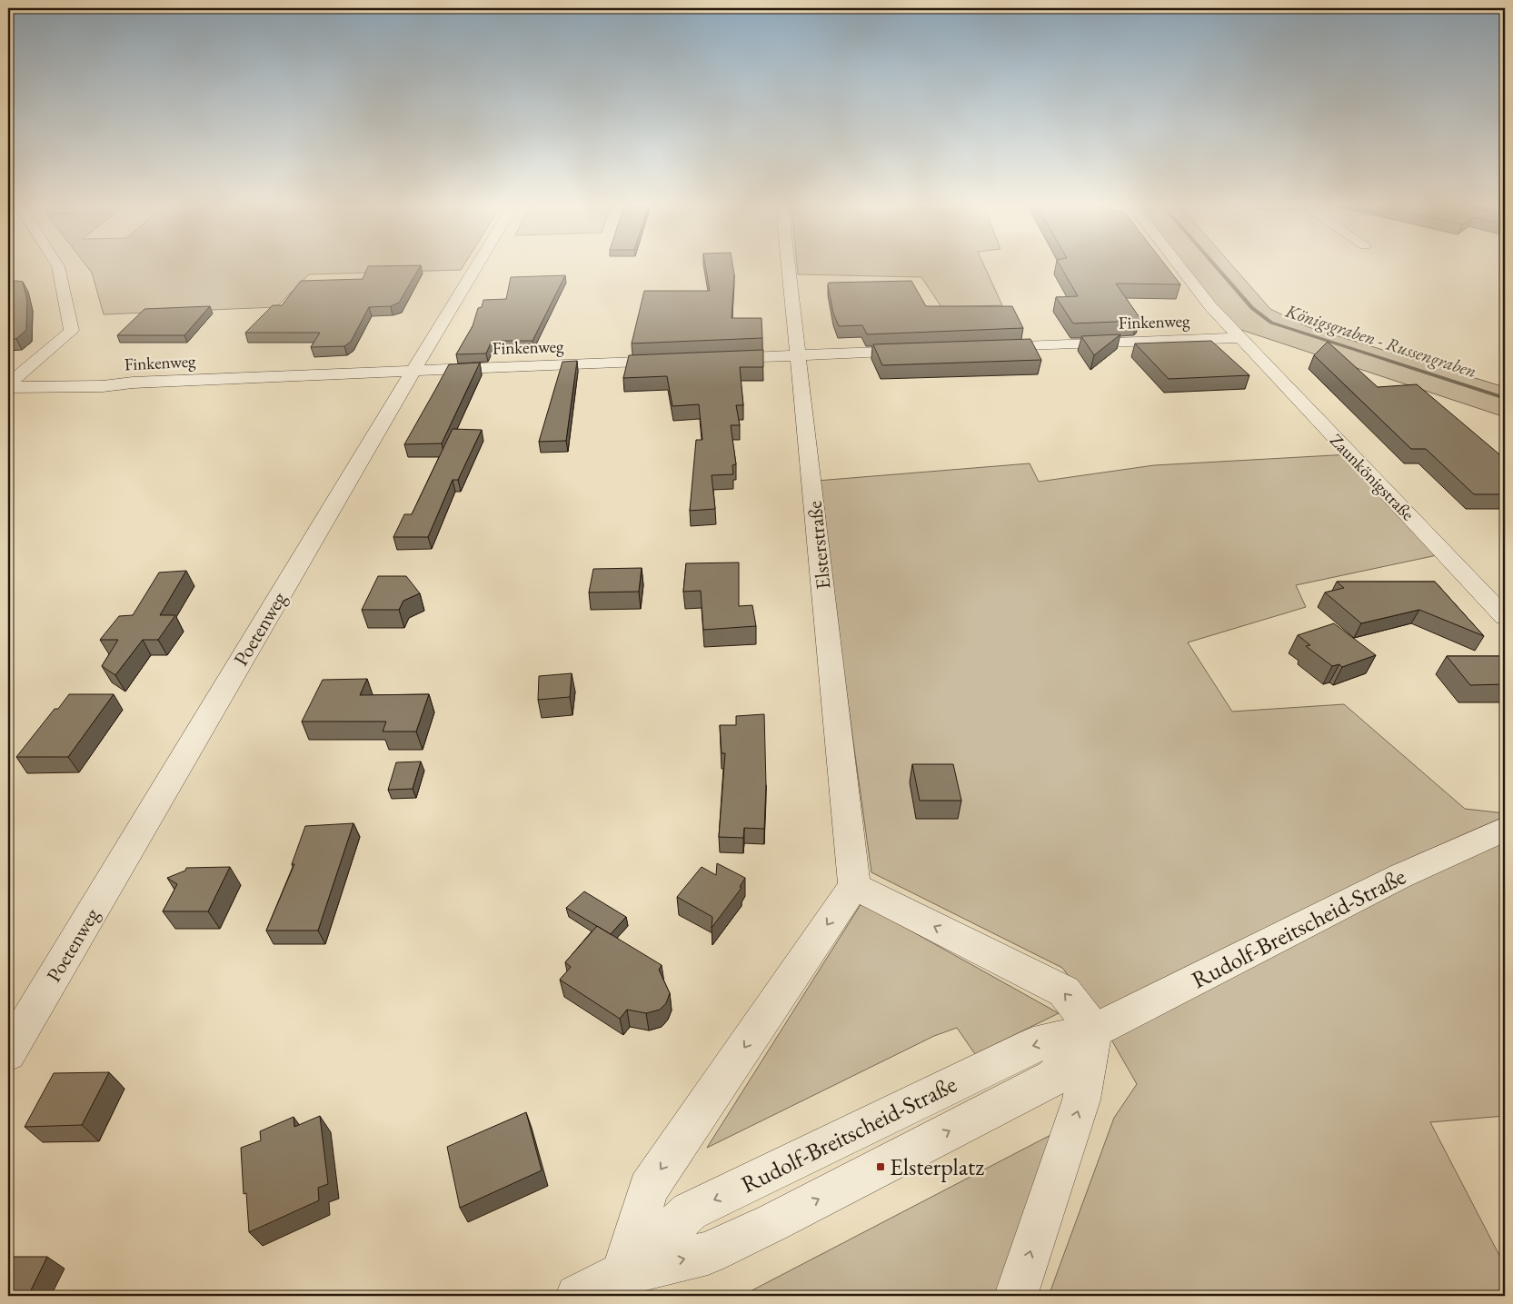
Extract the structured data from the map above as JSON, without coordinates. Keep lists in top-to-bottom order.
{
  "streets": {
    "street": [
      "Finkenweg",
      "Zaunkönigstraße",
      "Elsterstraße",
      "Poetenweg",
      "Rudolf-Breitscheid-Straße"
    ]
  },
  "crossings": [
    ["Finkenweg", "Zaunkönigstraße"],
    ["Finkenweg", "Poetenweg"]
  ],
  "water": ["Königsgraben - Russengraben"],
  "places": {
    "transit": ["Elsterplatz"]
  }
}
